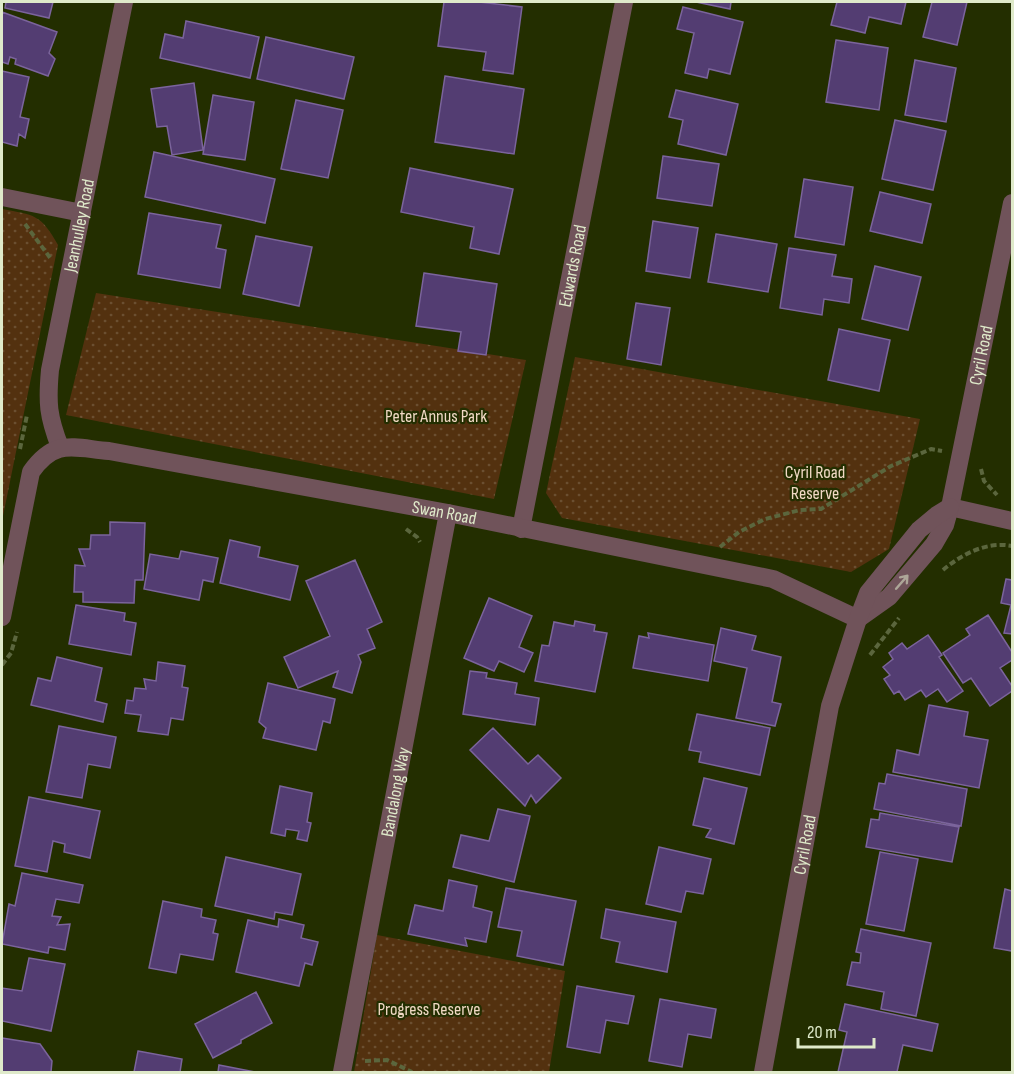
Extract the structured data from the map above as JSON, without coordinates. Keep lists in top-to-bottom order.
{
  "streets": {
    "street": [
      "Jeanhulley Road",
      "Edwards Road",
      "Cyril Road",
      "Swan Road",
      "Bandalong Way"
    ]
  },
  "crossings": [
    ["Jeanhulley Road", "Swan Road"],
    ["Edwards Road", "Swan Road"],
    ["Cyril Road", "Swan Road"],
    ["Swan Road", "Bandalong Way"]
  ],
  "parks": ["Peter Annus Park", "Cyril Road Reserve", "Progress Reserve"],
  "scale_bar": "20 m"
}
